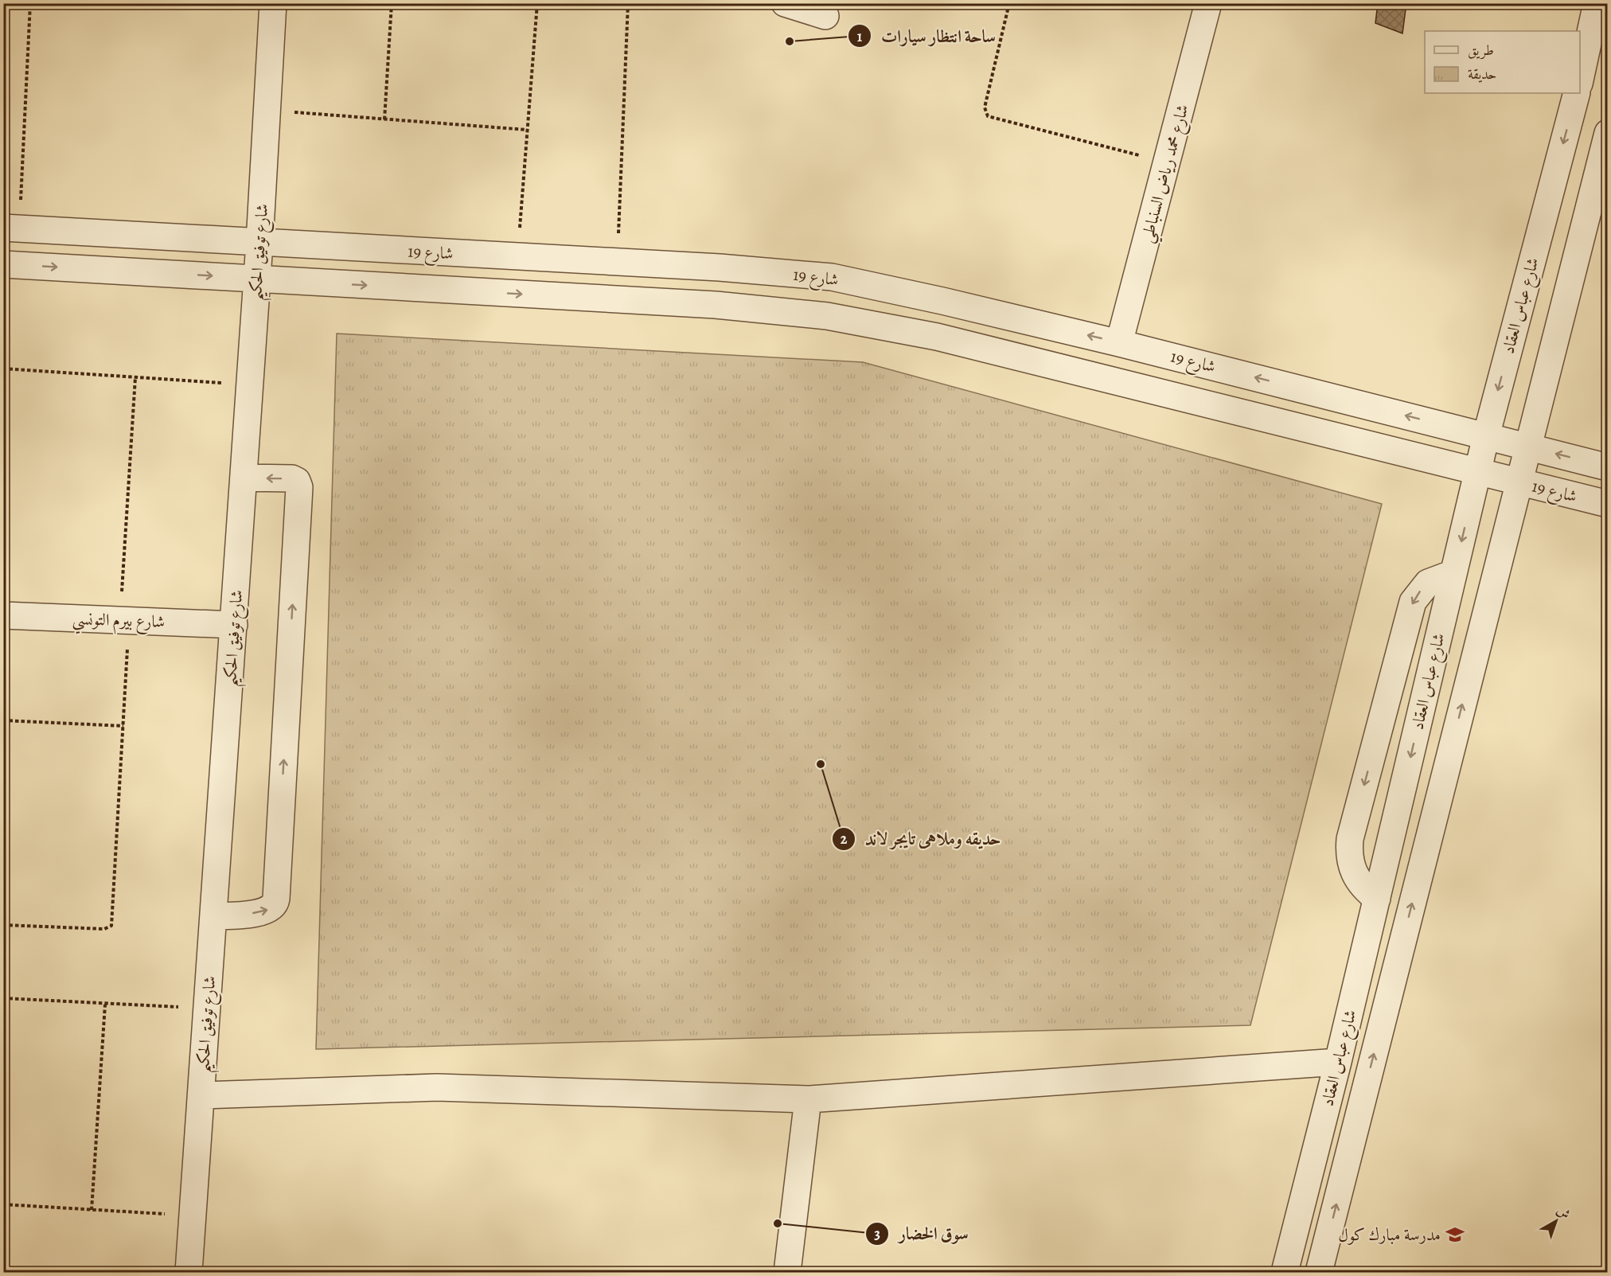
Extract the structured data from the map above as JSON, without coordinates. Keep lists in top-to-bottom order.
{
  "streets": {
    "street": [
      "شارع محمد رياض السنباطي",
      "شارع توفيق الحكيم",
      "شارع 19",
      "شارع عباس العقاد",
      "شارع بيرم التونسي"
    ]
  },
  "crossings": [
    ["شارع محمد رياض السنباطي", "شارع 19"],
    ["شارع توفيق الحكيم", "شارع 19"],
    ["شارع توفيق الحكيم", "شارع بيرم التونسي"],
    ["شارع 19", "شارع عباس العقاد"]
  ],
  "places": {
    "other": ["ساحة انتظار سيارات", "حديقه وملاهى تايجر لاند", "سوق الخضار"],
    "school or university": ["مدرسة مبارك كول"]
  },
  "legend": ["طريق", "حديقة"],
  "north": "top right"
}
